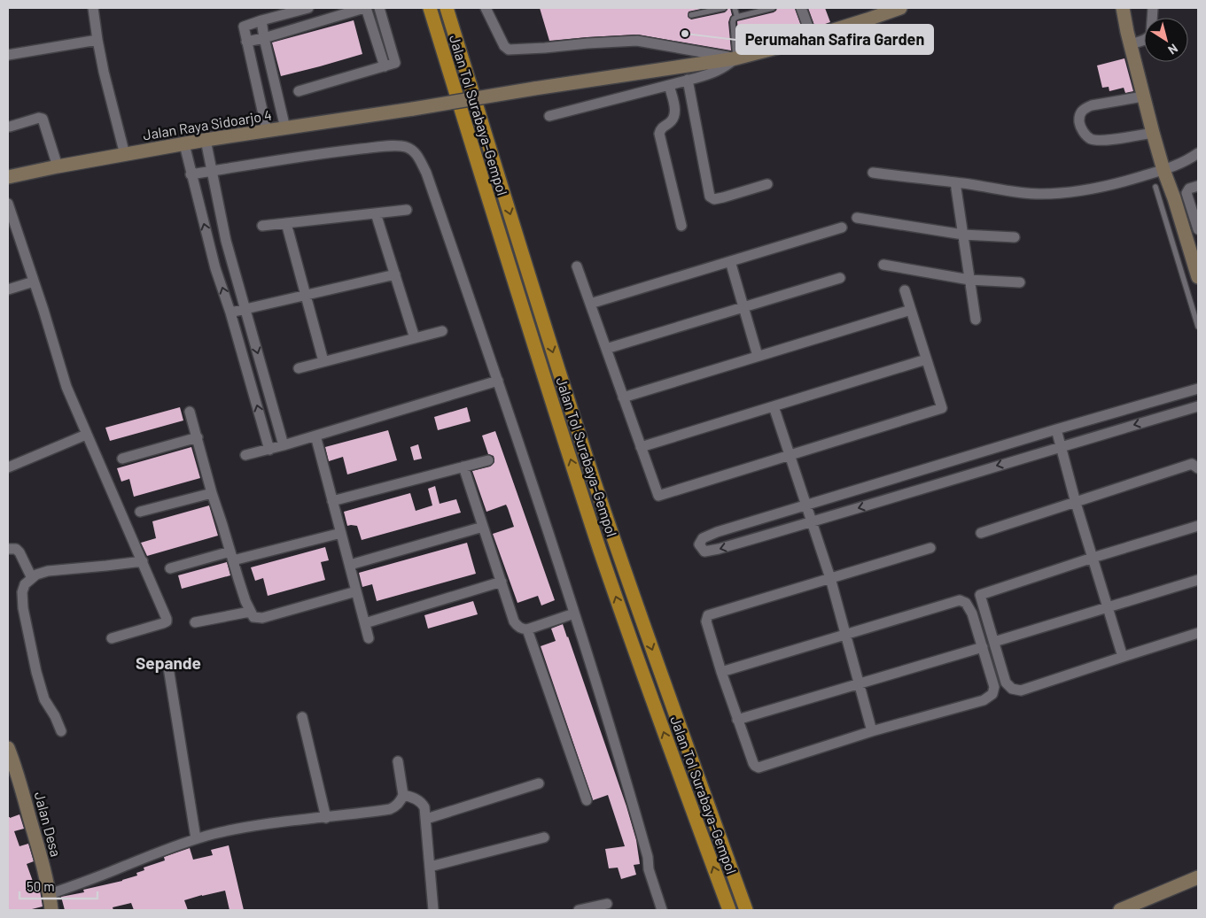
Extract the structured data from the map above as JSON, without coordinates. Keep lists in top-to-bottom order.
{
  "streets": {
    "highway": ["Jalan Tol Surabaya–Gempol"],
    "street": ["Jalan Raya Sidoarjo 4", "Jalan Desa"]
  },
  "districts": ["Sepande"],
  "places": ["Perumahan Safira Garden"],
  "scale_bar": "50 m",
  "north": "bottom right"
}
